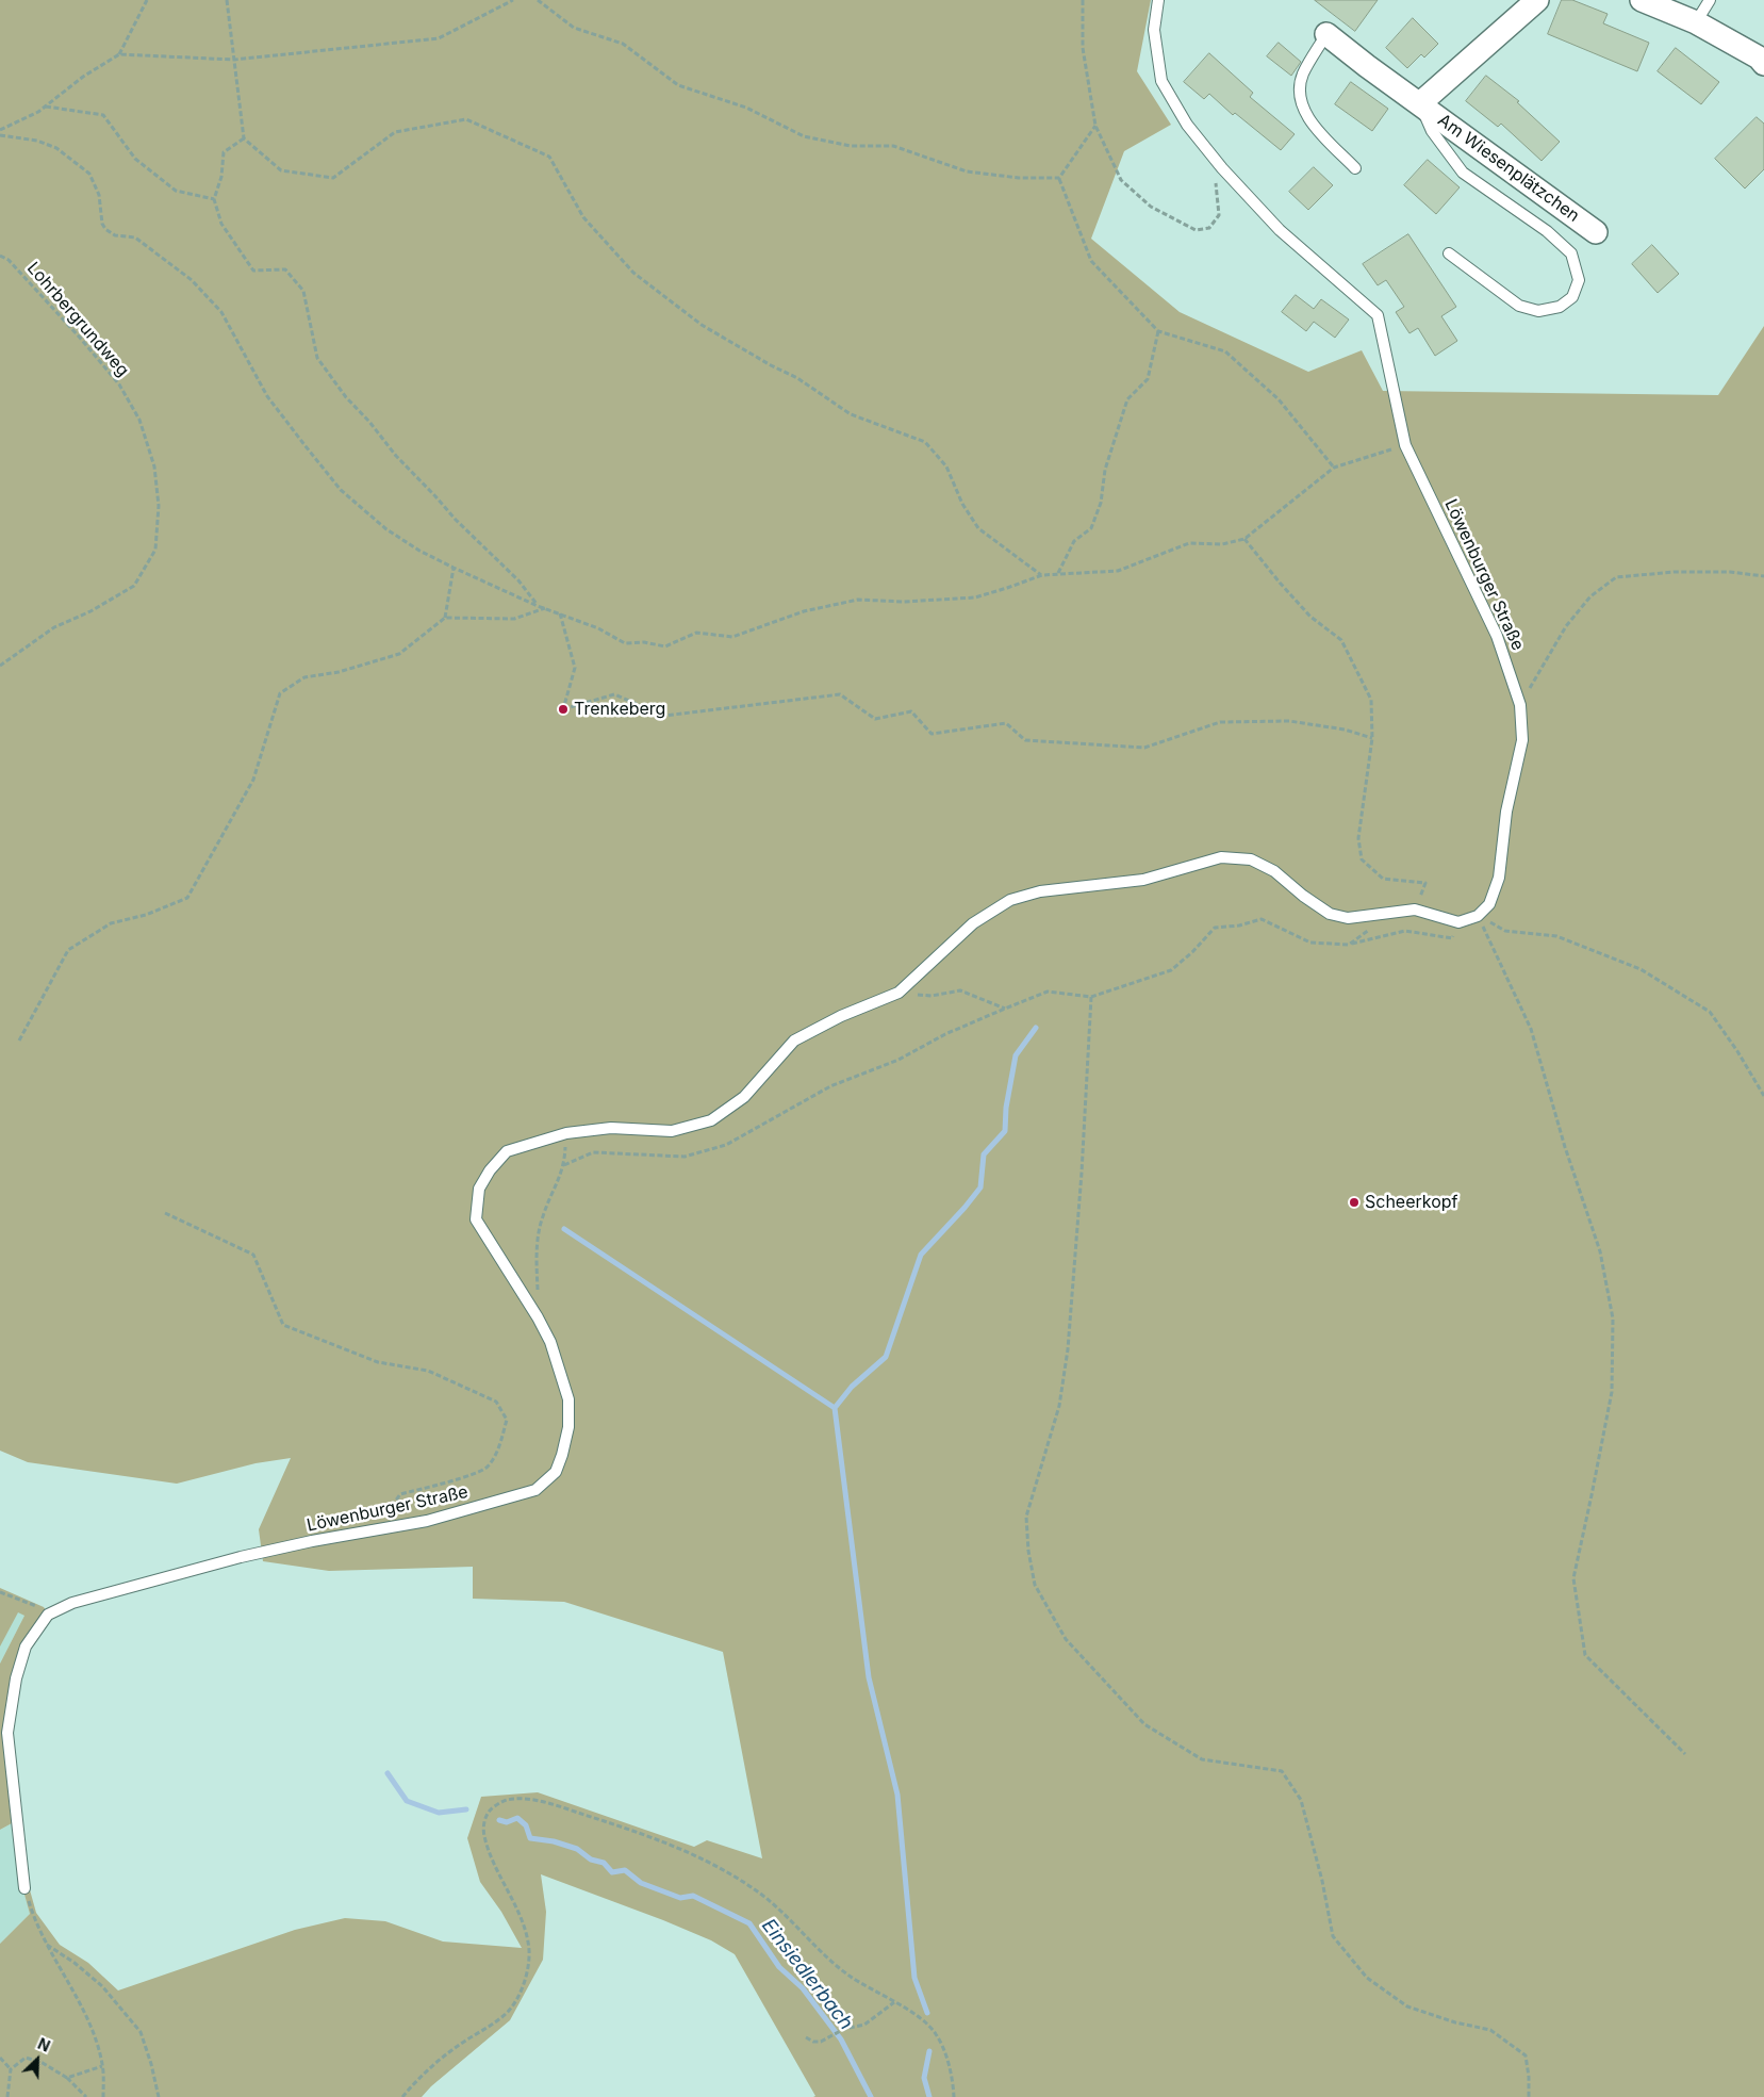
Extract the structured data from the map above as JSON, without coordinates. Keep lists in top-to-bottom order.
{
  "streets": {
    "street": ["Am Wiesenplätzchen"],
    "lane": ["Löwenburger Straße"],
    "path": ["Lohrbergrundweg"]
  },
  "water": ["Einsiedlerbach"],
  "places": ["Trenkeberg", "Scheerkopf"],
  "north": "top right"
}
